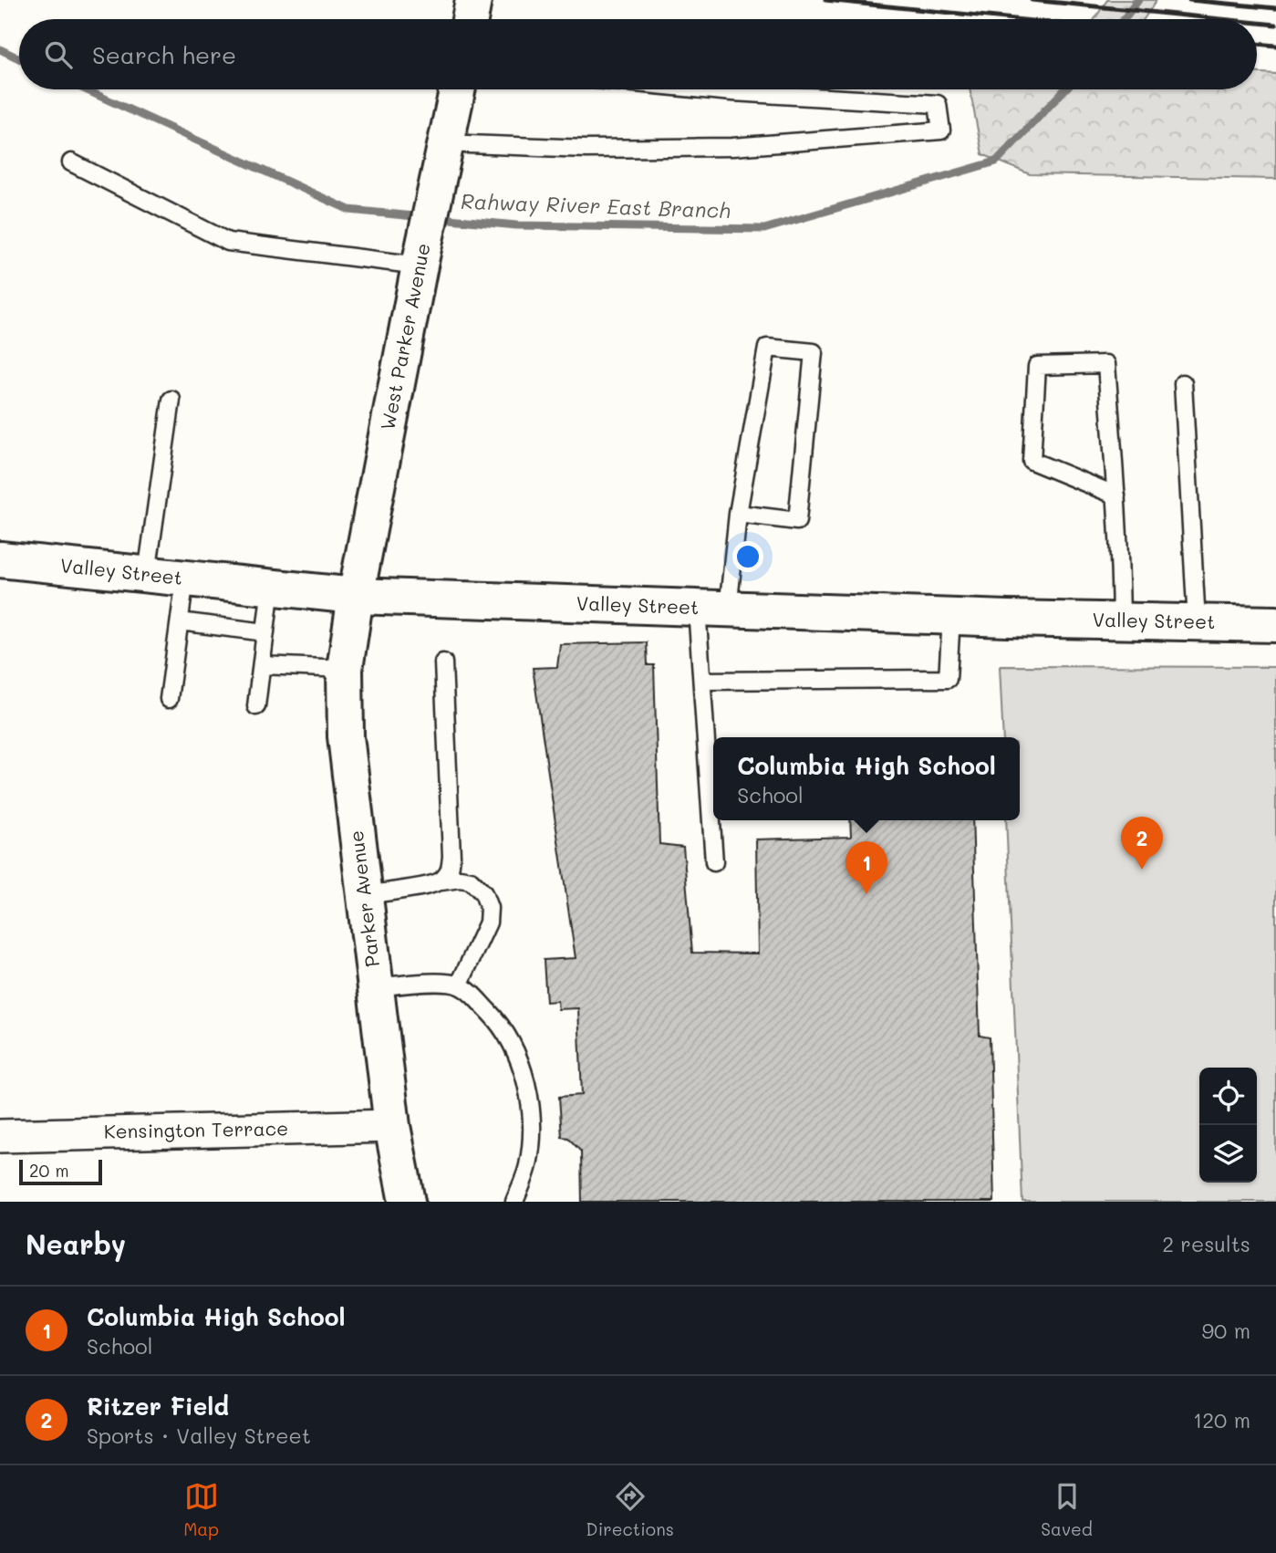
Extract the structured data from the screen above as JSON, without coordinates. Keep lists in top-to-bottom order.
{
  "streets": {
    "main road": ["West Parker Avenue", "Valley Street", "Parker Avenue"],
    "street": ["Kensington Terrace"]
  },
  "crossings": [
    ["West Parker Avenue", "Valley Street"],
    ["West Parker Avenue", "Parker Avenue"],
    ["Valley Street", "Parker Avenue"],
    ["Parker Avenue", "Kensington Terrace"]
  ],
  "water": ["Rahway River East Branch"],
  "scale_bar": "20 m",
  "page": {
    "search": "Search here",
    "popup": ["Columbia High School", "School"],
    "pins": ["2", "1"],
    "scale": "20 m",
    "heading": ["Nearby", "2 results"],
    "list": [
      {
        "mark": "1",
        "name": "Columbia High School",
        "note": "School",
        "value": "90 m"
      },
      {
        "mark": "2",
        "name": "Ritzer Field",
        "note": "Sports · Valley Street",
        "value": "120 m"
      }
    ],
    "nav": ["Map", "Directions", "Saved"]
  }
}
